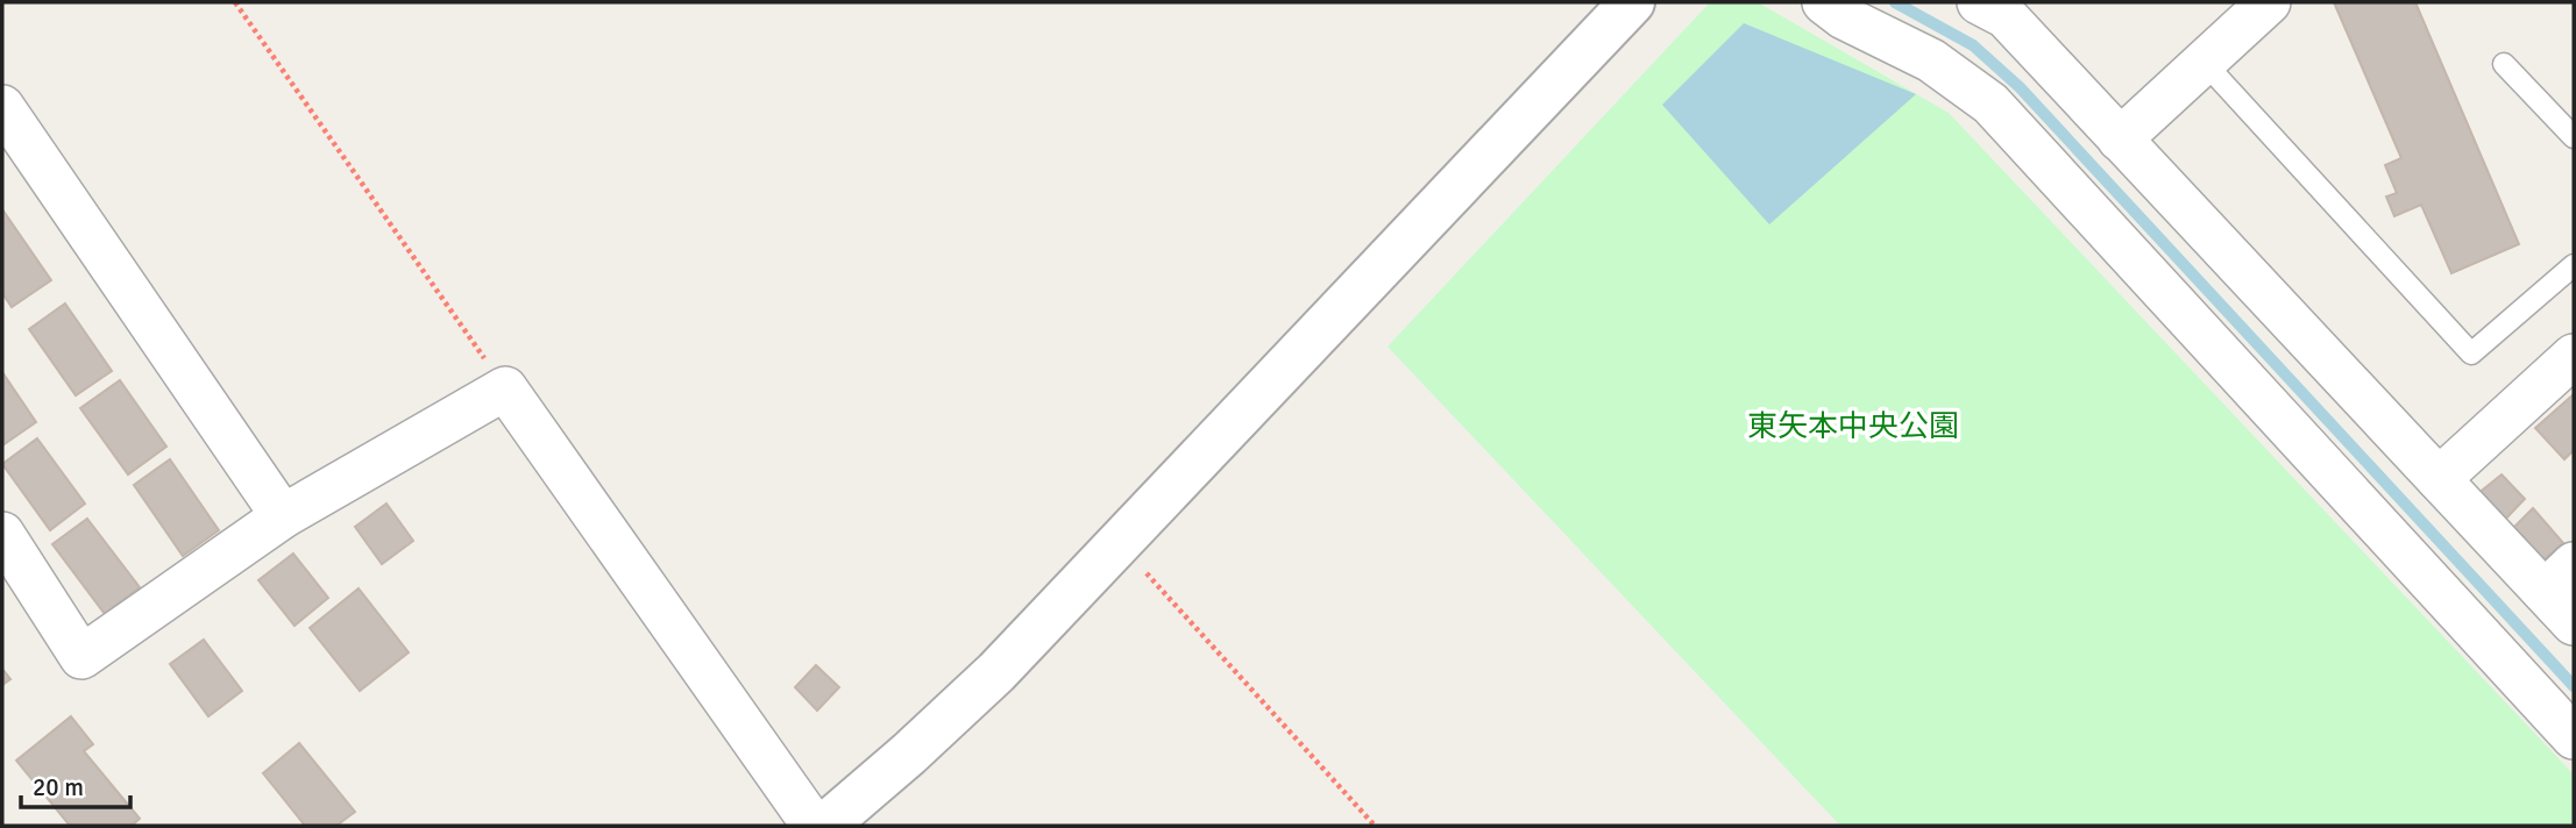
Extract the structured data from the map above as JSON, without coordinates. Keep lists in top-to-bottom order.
{
  "parks": ["東矢本中央公園"],
  "scale_bar": "20 m"
}
